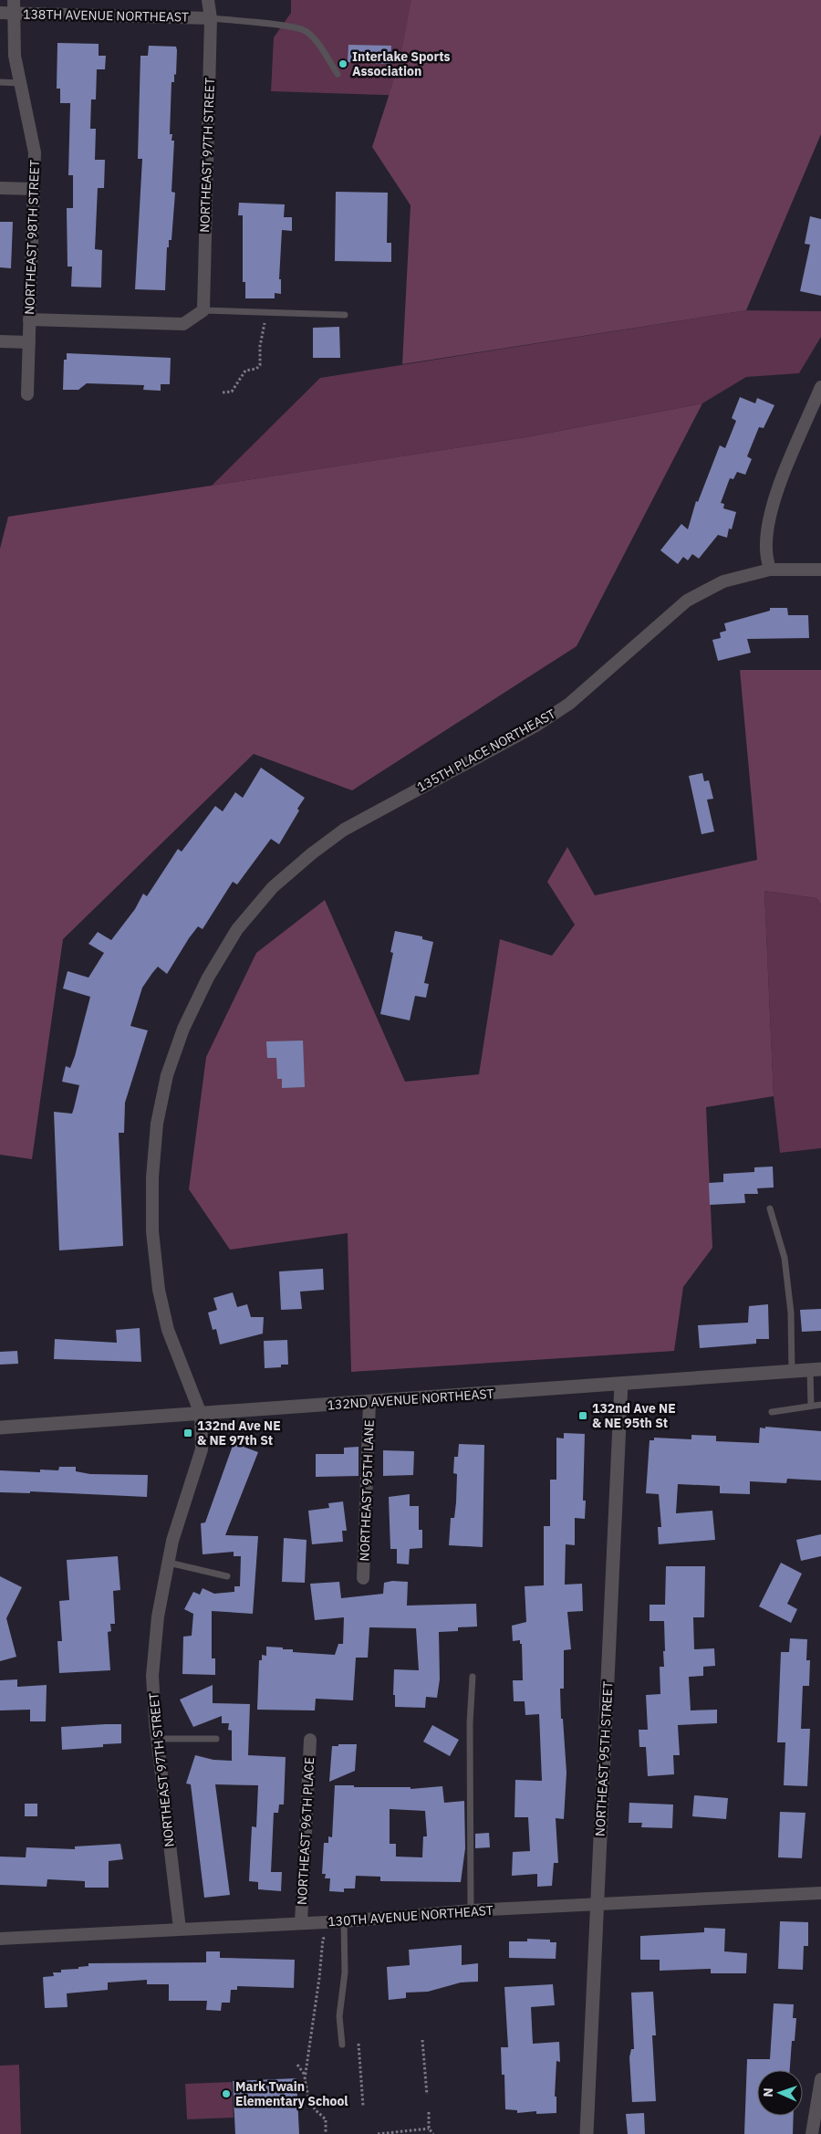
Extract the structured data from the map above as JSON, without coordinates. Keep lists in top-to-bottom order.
{
  "streets": {
    "street": [
      "138TH AVENUE NORTHEAST",
      "NORTHEAST 97TH STREET",
      "NORTHEAST 98TH STREET",
      "135TH PLACE NORTHEAST",
      "132ND AVENUE NORTHEAST",
      "NORTHEAST 95TH LANE",
      "NORTHEAST 95TH STREET",
      "NORTHEAST 96TH PLACE",
      "130TH AVENUE NORTHEAST"
    ]
  },
  "crossings": [
    ["138TH AVENUE NORTHEAST", "NORTHEAST 97TH STREET"],
    ["138TH AVENUE NORTHEAST", "NORTHEAST 98TH STREET"],
    ["NORTHEAST 97TH STREET", "135TH PLACE NORTHEAST"],
    ["NORTHEAST 97TH STREET", "132ND AVENUE NORTHEAST"],
    ["NORTHEAST 97TH STREET", "130TH AVENUE NORTHEAST"],
    ["132ND AVENUE NORTHEAST", "NORTHEAST 95TH LANE"],
    ["132ND AVENUE NORTHEAST", "NORTHEAST 95TH STREET"],
    ["NORTHEAST 95TH STREET", "130TH AVENUE NORTHEAST"],
    ["NORTHEAST 96TH PLACE", "130TH AVENUE NORTHEAST"]
  ],
  "places": {
    "other": ["Interlake Sports Association", "Mark Twain Elementary School"],
    "transit": ["132nd Ave NE & NE 95th St", "132nd Ave NE & NE 97th St"]
  },
  "north": "left"
}
